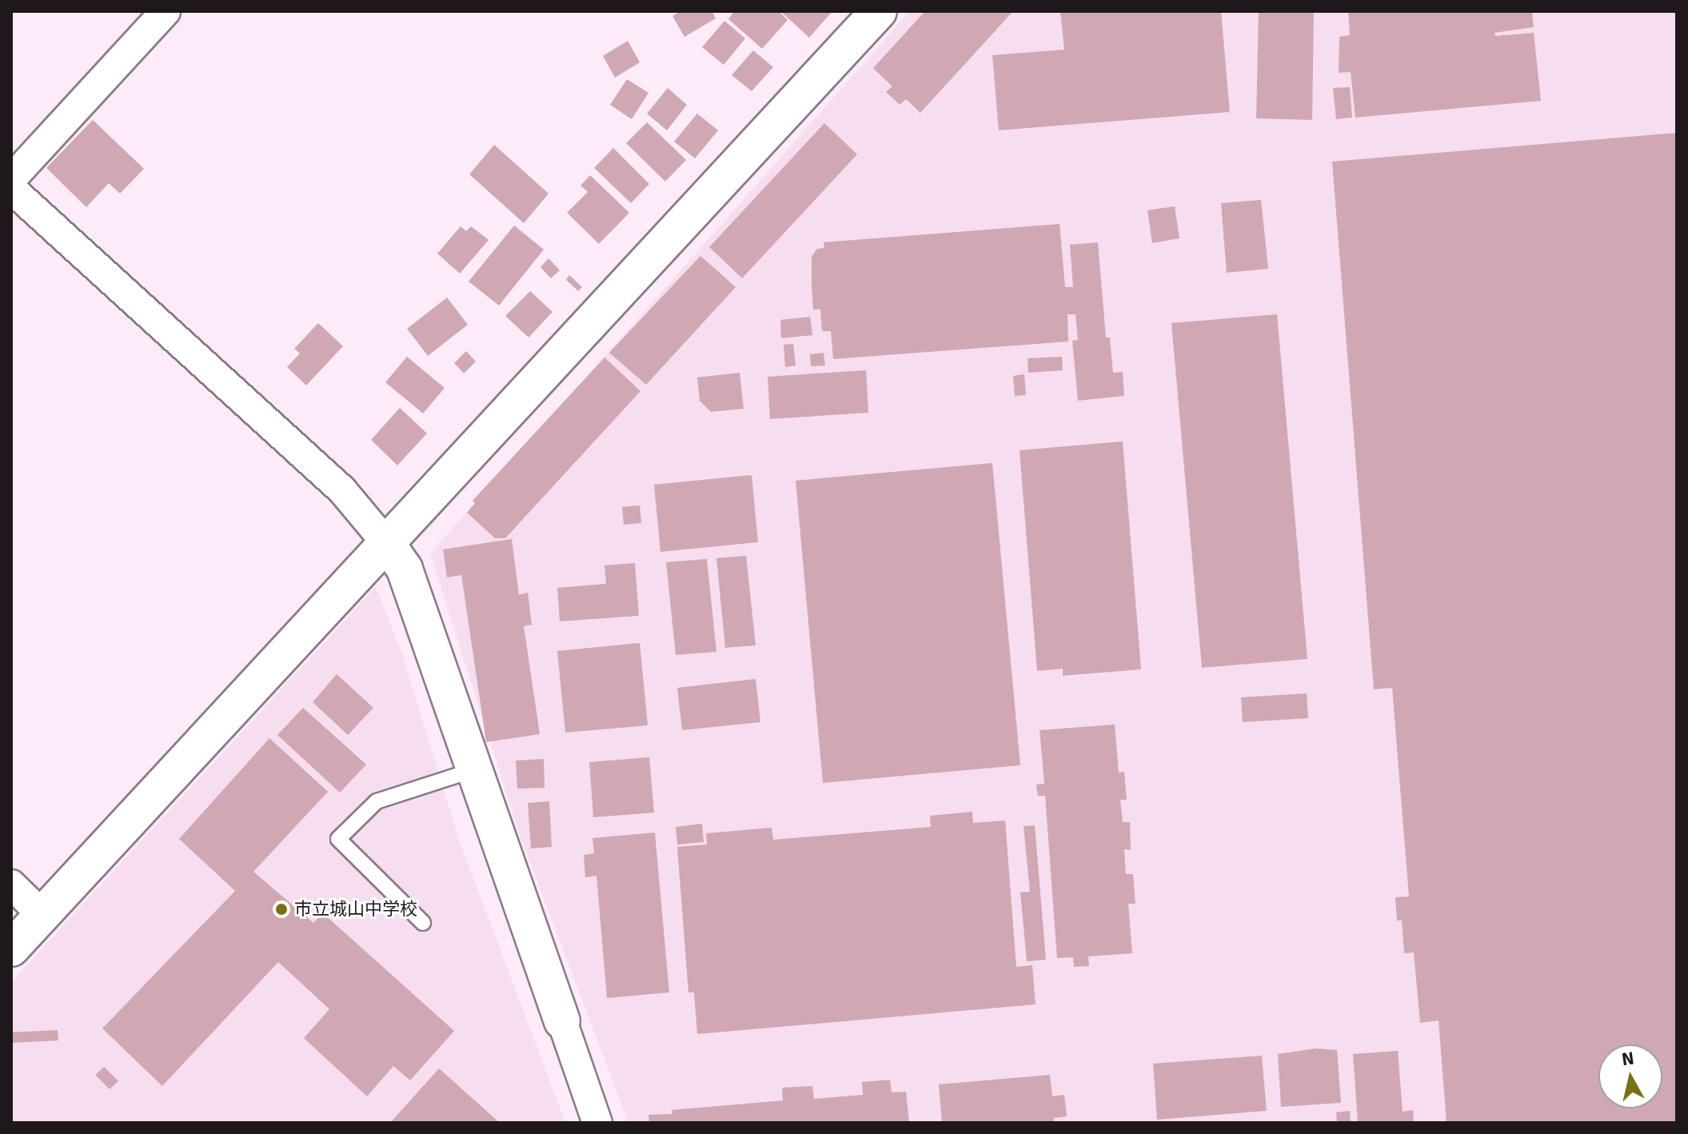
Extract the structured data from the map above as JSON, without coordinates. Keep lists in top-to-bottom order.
{
  "places": ["市立城山中学校"],
  "north": "top"
}
